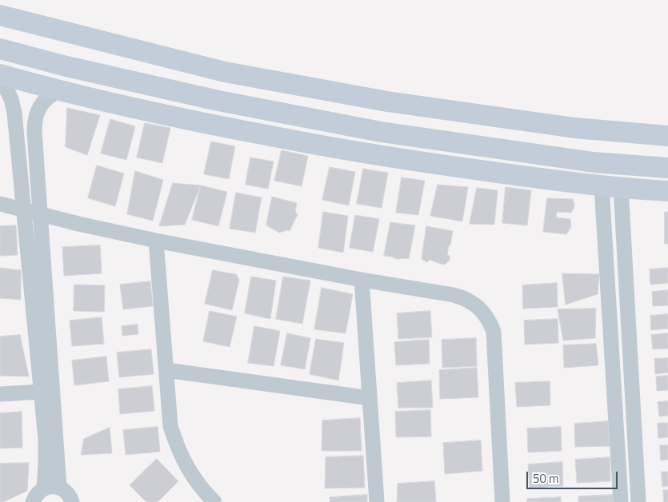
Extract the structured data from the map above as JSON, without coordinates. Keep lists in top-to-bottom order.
{
  "scale_bar": "50 m"
}
